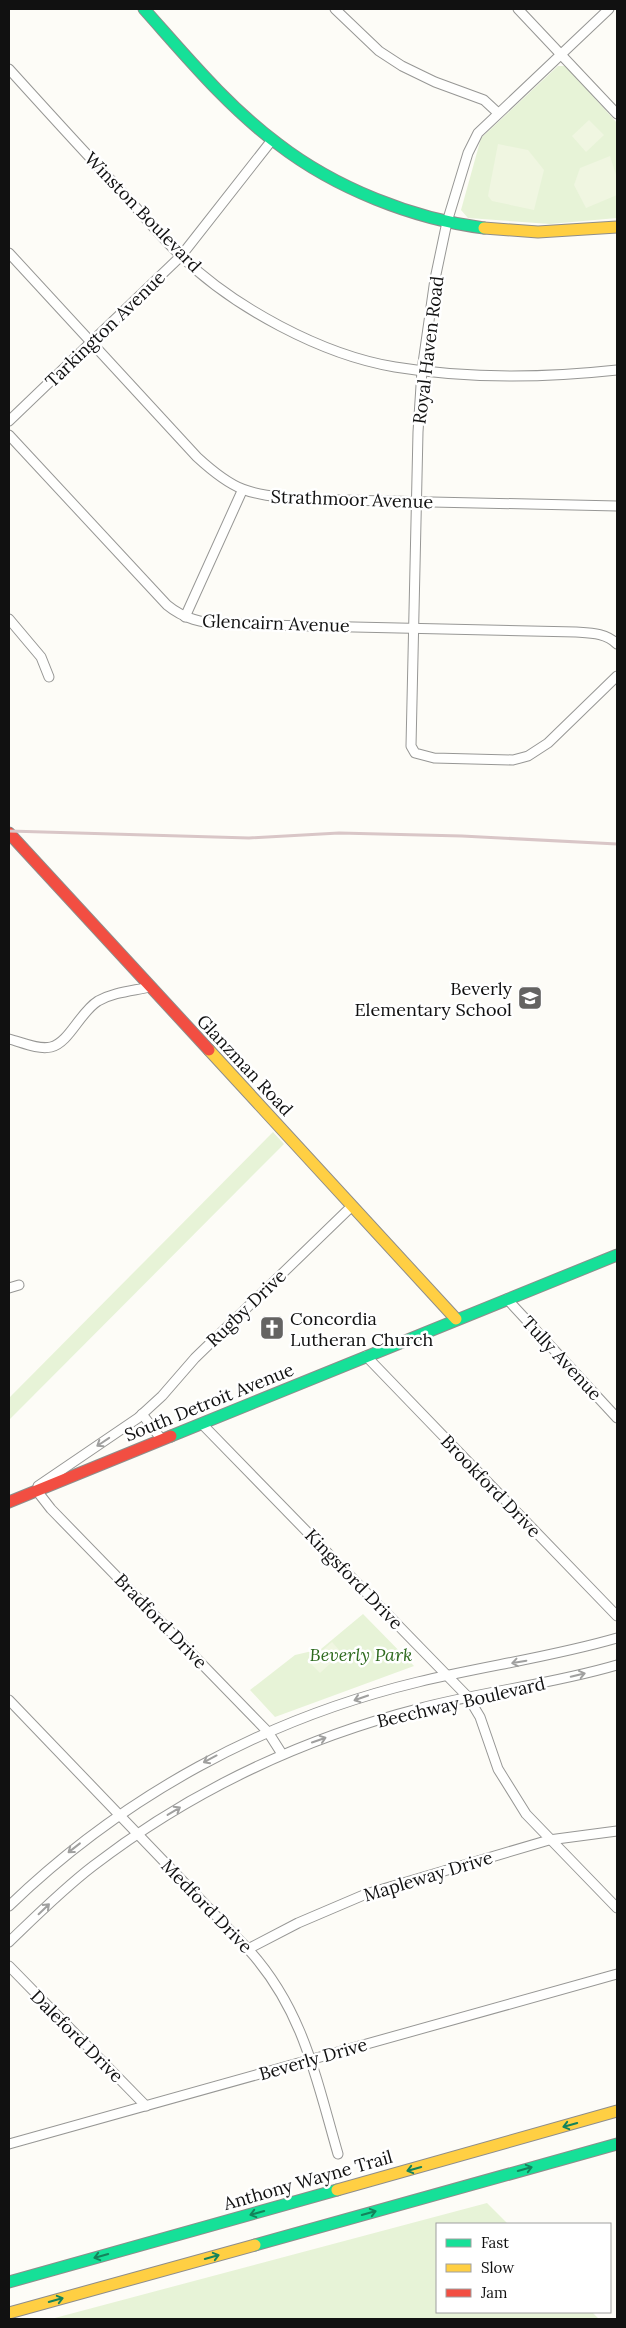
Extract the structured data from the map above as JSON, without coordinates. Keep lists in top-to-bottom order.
{
  "streets": {
    "main road": ["Glanzman Road", "South Detroit Avenue", "Anthony Wayne Trail"],
    "street": [
      "Winston Boulevard",
      "Tarkington Avenue",
      "Royal Haven Road",
      "Strathmoor Avenue",
      "Glencairn Avenue",
      "Rugby Drive",
      "Tully Avenue",
      "Brookford Drive",
      "Kingsford Drive",
      "Bradford Drive",
      "Beechway Boulevard",
      "Mapleway Drive",
      "Medford Drive",
      "Daleford Drive",
      "Beverly Drive"
    ]
  },
  "crossings": [
    ["Winston Boulevard", "Tarkington Avenue"],
    ["Winston Boulevard", "Royal Haven Road"],
    ["Tarkington Avenue", "Strathmoor Avenue"],
    ["Royal Haven Road", "Strathmoor Avenue"],
    ["Royal Haven Road", "Glencairn Avenue"],
    ["Glanzman Road", "Rugby Drive"],
    ["Glanzman Road", "South Detroit Avenue"],
    ["Rugby Drive", "South Detroit Avenue"],
    ["Tully Avenue", "South Detroit Avenue"],
    ["South Detroit Avenue", "Brookford Drive"],
    ["South Detroit Avenue", "Kingsford Drive"],
    ["South Detroit Avenue", "Bradford Drive"],
    ["Kingsford Drive", "Beechway Boulevard"],
    ["Kingsford Drive", "Mapleway Drive"],
    ["Bradford Drive", "Beechway Boulevard"],
    ["Beechway Boulevard", "Medford Drive"],
    ["Mapleway Drive", "Medford Drive"],
    ["Medford Drive", "Beverly Drive"],
    ["Daleford Drive", "Beverly Drive"]
  ],
  "parks": ["Beverly Park"],
  "places": {
    "school or university": ["Beverly Elementary School"],
    "church": ["Concordia Lutheran Church"]
  },
  "legend": ["Fast", "Slow", "Jam"]
}
